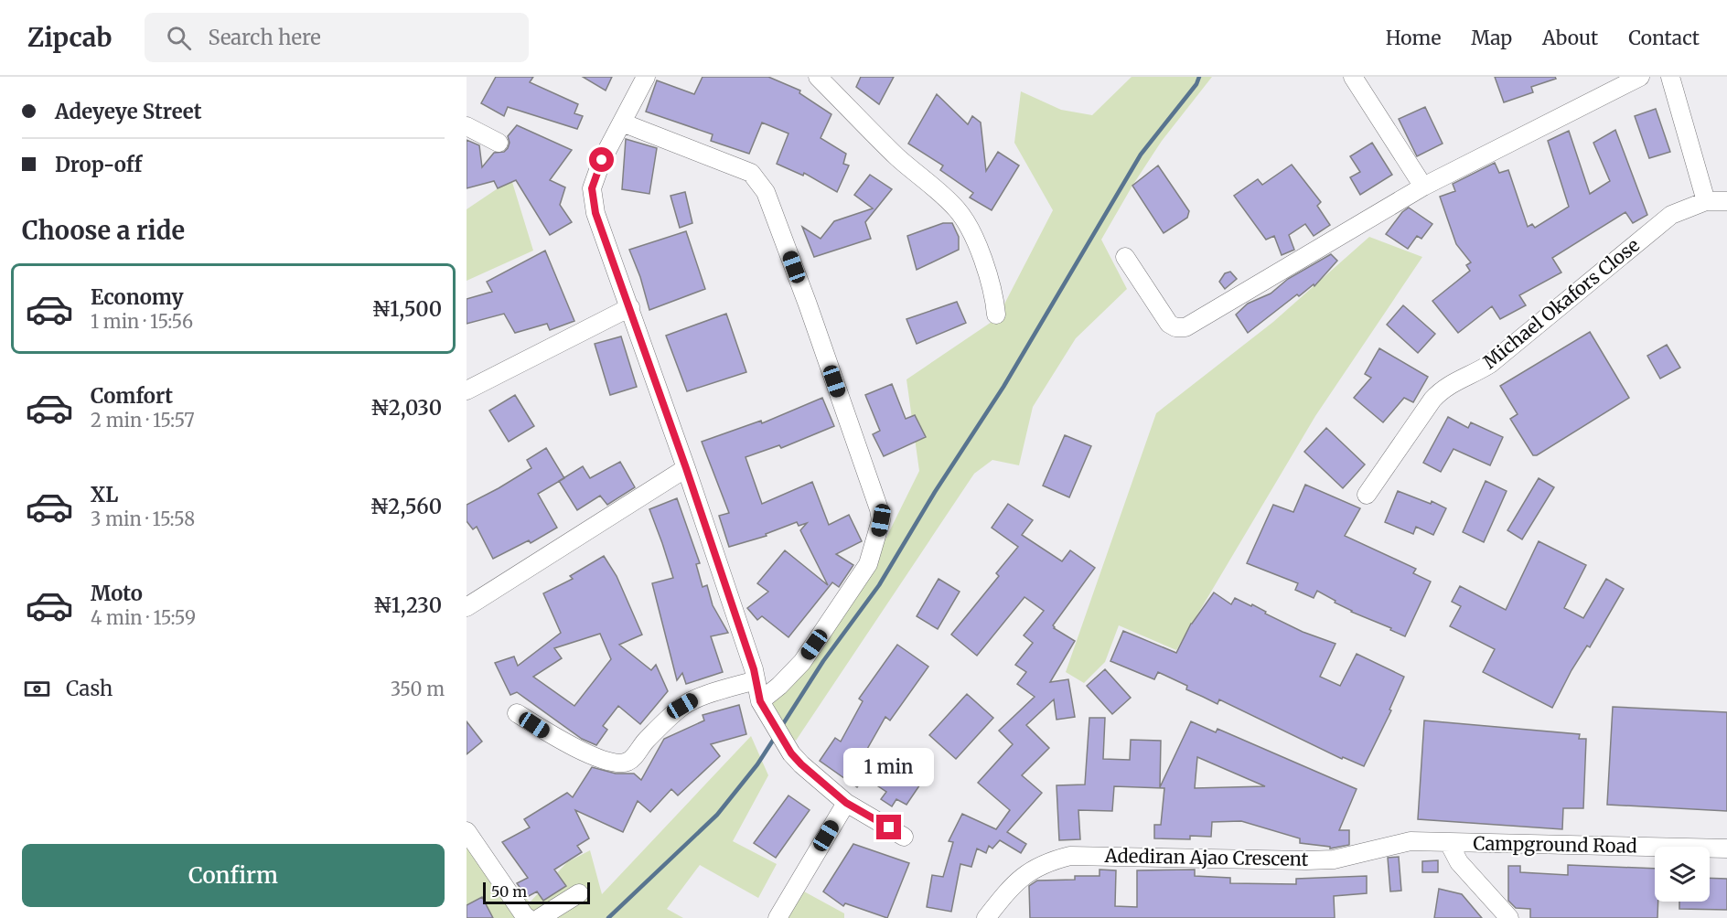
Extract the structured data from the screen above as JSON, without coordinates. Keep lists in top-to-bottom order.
{
  "streets": {
    "street": ["Michael Okafors Close", "Campground Road", "Adediran Ajao Crescent"]
  },
  "crossings": [
    ["Campground Road", "Adediran Ajao Crescent"]
  ],
  "scale_bar": "50 m",
  "page": {
    "header": "Zipcab",
    "search": "Search here",
    "nav": [
      "Home",
      "Map",
      "About",
      "Contact"
    ],
    "banner": ["Adeyeye Street", "Drop-off"],
    "heading": "Choose a ride",
    "list": [
      {
        "name": "Economy",
        "note": "1 min · 15:56",
        "value": "₦1,500"
      },
      {
        "name": "Comfort",
        "note": "2 min · 15:57",
        "value": "₦2,030"
      },
      {
        "name": "XL",
        "note": "3 min · 15:58",
        "value": "₦2,560"
      },
      {
        "name": "Moto",
        "note": "4 min · 15:59",
        "value": "₦1,230"
      }
    ],
    "pay": ["Cash", "350 m"],
    "bubble": "1 min",
    "buttons": "Confirm",
    "scale": "50 m"
  }
}
